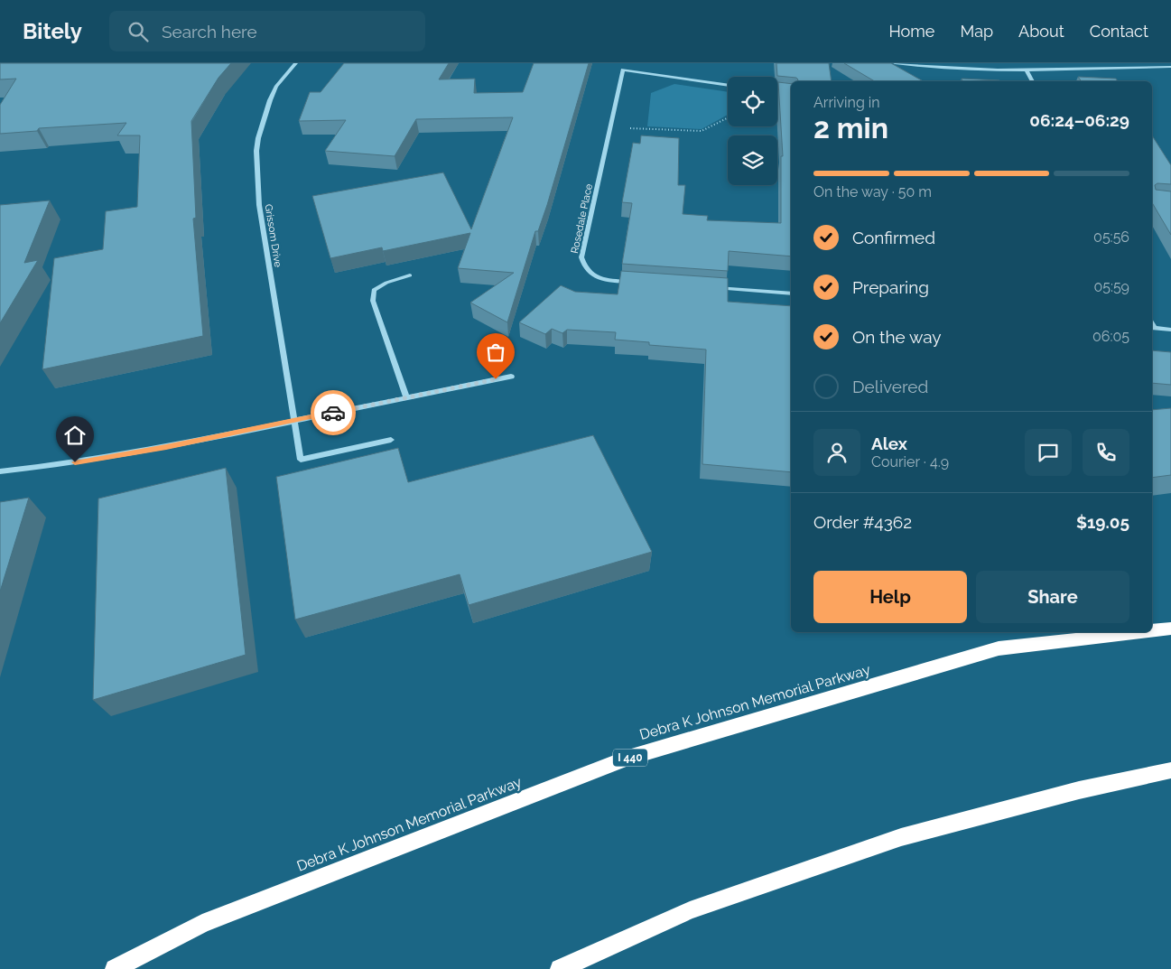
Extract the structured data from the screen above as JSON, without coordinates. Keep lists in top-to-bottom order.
{
  "streets": {
    "highway": ["Debra K Johnson Memorial Parkway", "I 440"],
    "street": ["Rosedale Place", "Grissom Drive"]
  },
  "page": {
    "header": "Bitely",
    "search": "Search here",
    "nav": [
      "Home",
      "Map",
      "About",
      "Contact"
    ],
    "heading": ["2 min", "Arriving in", "06:24–06:29"],
    "panel": [
      "Alex",
      "Courier · 4.9",
      "Order #4362",
      "$19.05"
    ],
    "bar": "On the way · 50 m",
    "list": [
      ["Confirmed", "05:56"],
      ["Preparing", "05:59"],
      ["On the way", "06:05"],
      "Delivered"
    ],
    "buttons": ["Help", "Share"]
  }
}
